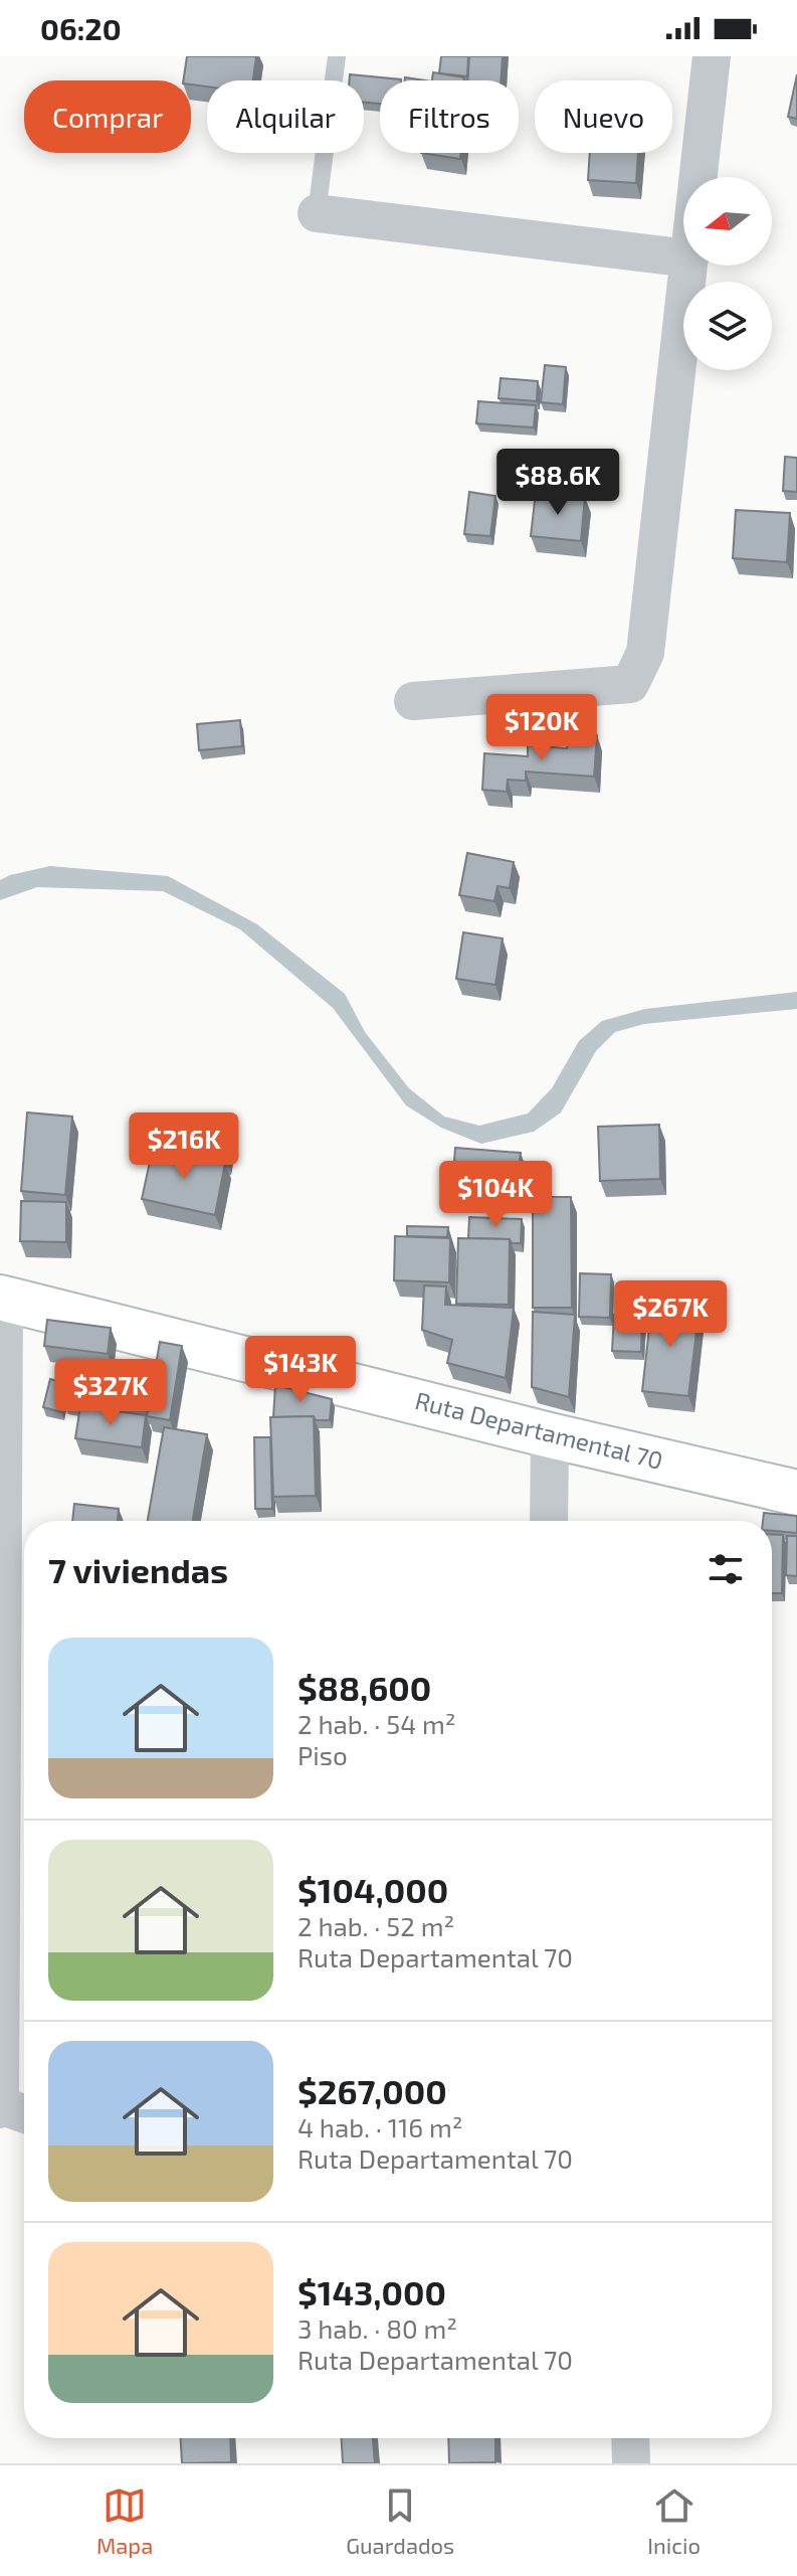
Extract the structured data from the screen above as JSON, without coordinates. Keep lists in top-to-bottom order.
{
  "streets": {
    "main road": ["Ruta Departamental 70"]
  },
  "north": "left",
  "page": {
    "status": "06:20",
    "chip": [
      "Comprar",
      "Alquilar",
      "Filtros",
      "Nuevo"
    ],
    "price": [
      "$88.6K",
      "$120K",
      "$216K",
      "$104K",
      "$267K",
      "$143K",
      "$327K"
    ],
    "heading": "7 viviendas",
    "list": [
      {
        "name": "$88,600",
        "note": "2 hab. · 54 m² · Piso"
      },
      {
        "name": "$104,000",
        "note": "2 hab. · 52 m² · Ruta Departamental 70"
      },
      {
        "name": "$267,000",
        "note": "4 hab. · 116 m² · Ruta Departamental 70"
      },
      {
        "name": "$143,000",
        "note": "3 hab. · 80 m² · Ruta Departamental 70"
      }
    ],
    "tabs": ["Mapa", "Guardados", "Inicio"]
  }
}
